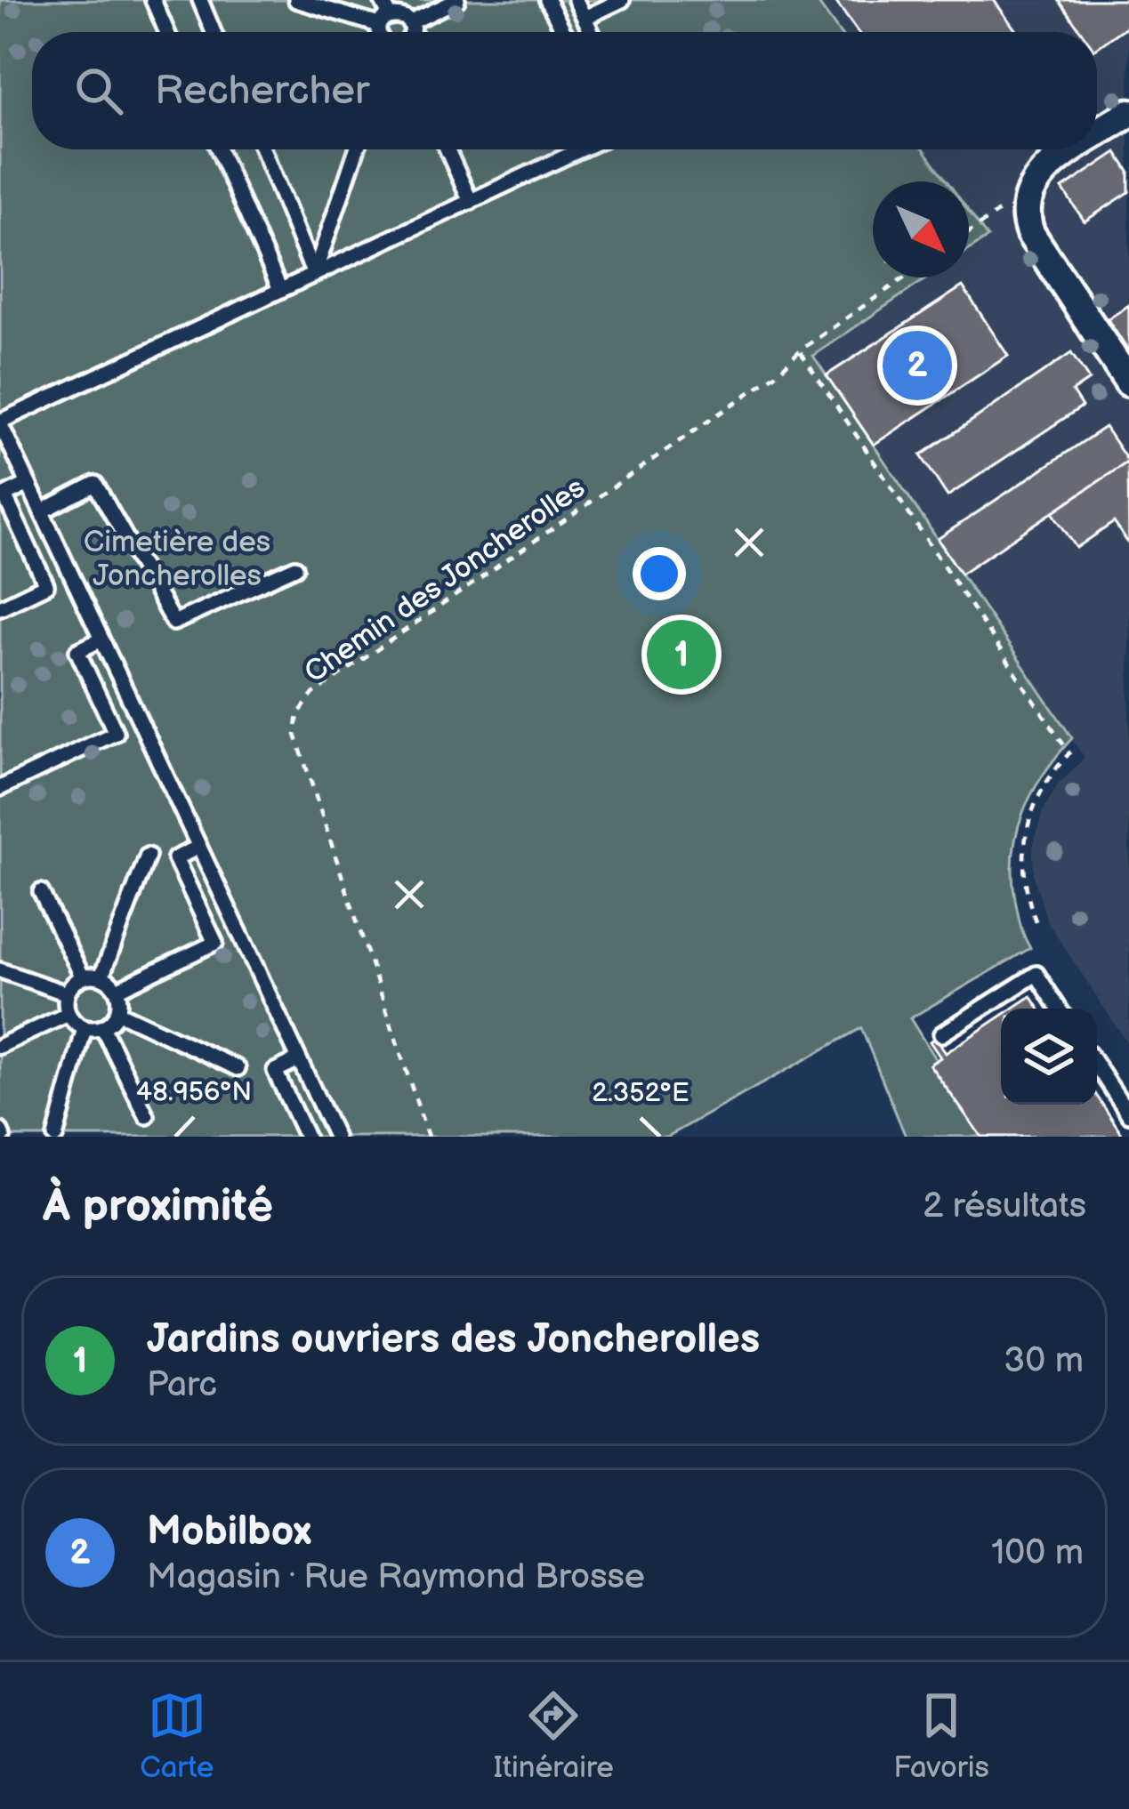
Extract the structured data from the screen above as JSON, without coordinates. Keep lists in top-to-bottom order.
{
  "streets": {
    "path": ["Chemin des Joncherolles"]
  },
  "parks": ["Cimetière des Joncherolles"],
  "north": "bottom right",
  "page": {
    "search": "Rechercher",
    "pins": ["2", "1"],
    "heading": ["À proximité", "2 résultats"],
    "list": [
      {
        "mark": "1",
        "name": "Jardins ouvriers des Joncherolles",
        "note": "Parc",
        "value": "30 m"
      },
      {
        "mark": "2",
        "name": "Mobilbox",
        "note": "Magasin · Rue Raymond Brosse",
        "value": "100 m"
      }
    ],
    "nav": ["Carte", "Itinéraire", "Favoris"]
  },
  "coordinates": ["48.956°N", "2.352°E"]
}
